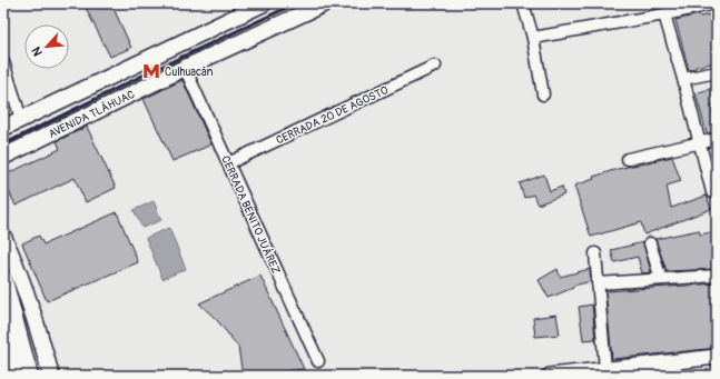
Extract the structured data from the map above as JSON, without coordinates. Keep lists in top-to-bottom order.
{
  "streets": {
    "main road": ["AVENIDA TLÁHUAC"],
    "street": ["CERRADA 20 DE AGOSTO", "CERRADA BENITO JUÁREZ"]
  },
  "crossings": [
    ["AVENIDA TLÁHUAC", "CERRADA BENITO JUÁREZ"],
    ["CERRADA 20 DE AGOSTO", "CERRADA BENITO JUÁREZ"]
  ],
  "places": {
    "metro station": ["Culhuacán"]
  },
  "north": "bottom left"
}
